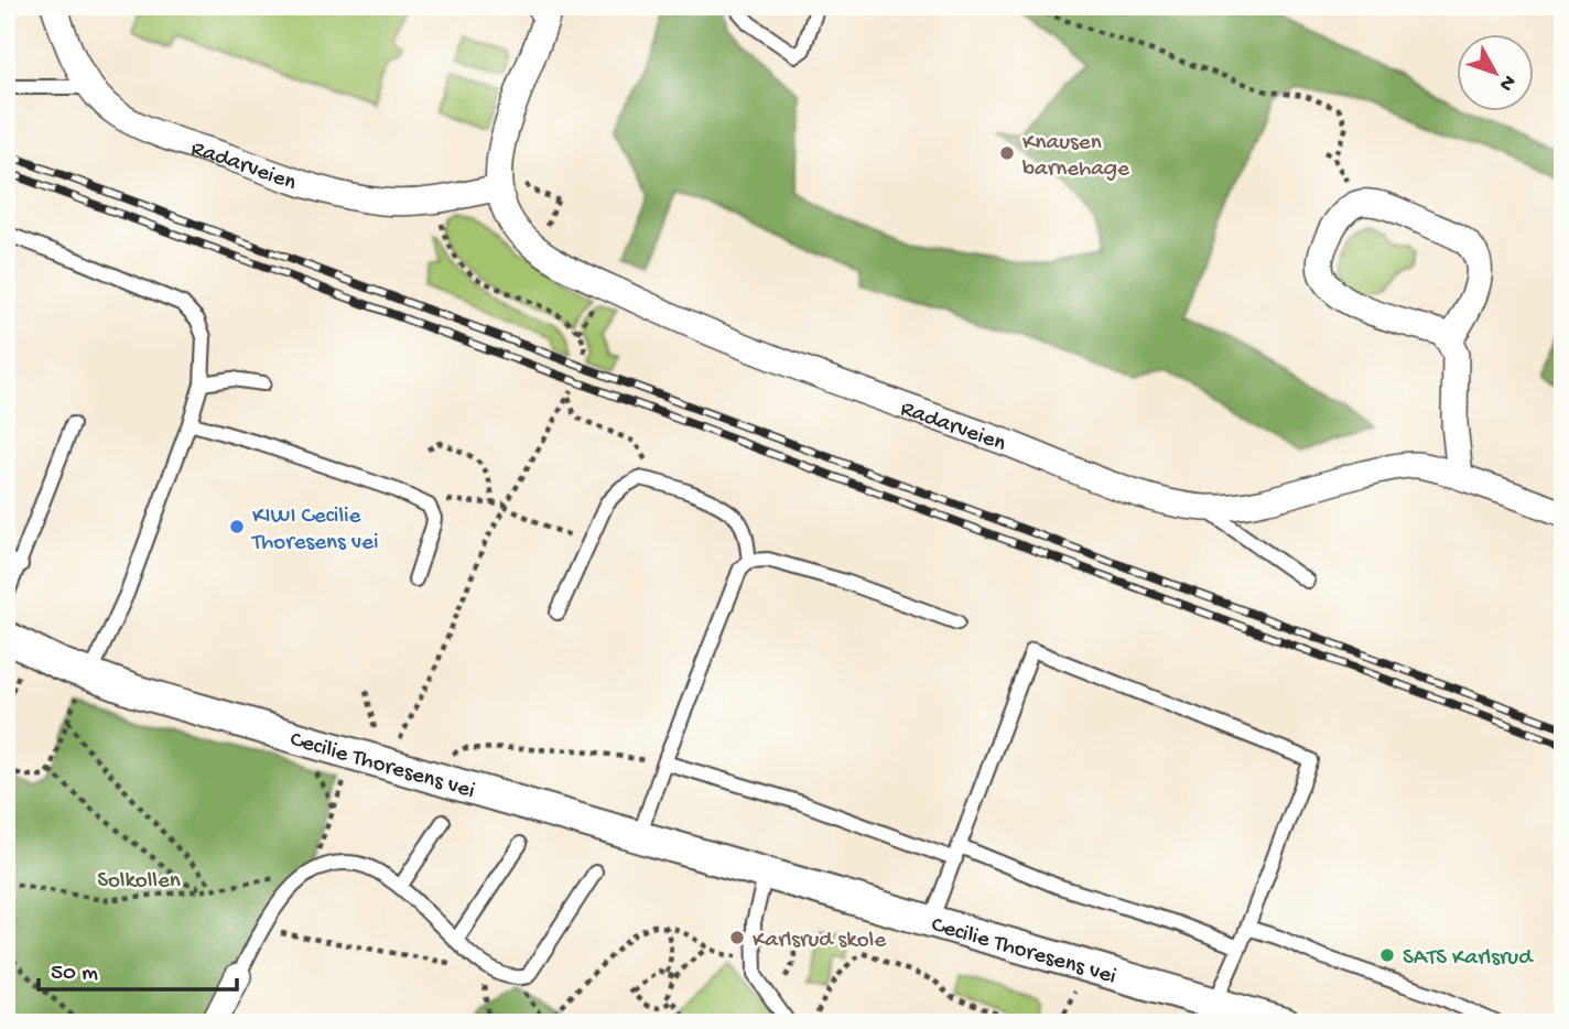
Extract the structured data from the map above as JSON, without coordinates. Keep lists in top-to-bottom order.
{
  "streets": {
    "street": ["Radarveien", "Cecilie Thoresens vei"]
  },
  "parks": ["Solkollen"],
  "places": [
    "Knausen barnehage",
    "KIWI Cecilie Thoresens vei",
    "Karlsrud skole",
    "SATS Karlsrud"
  ],
  "scale_bar": "50 m",
  "north": "bottom right"
}
